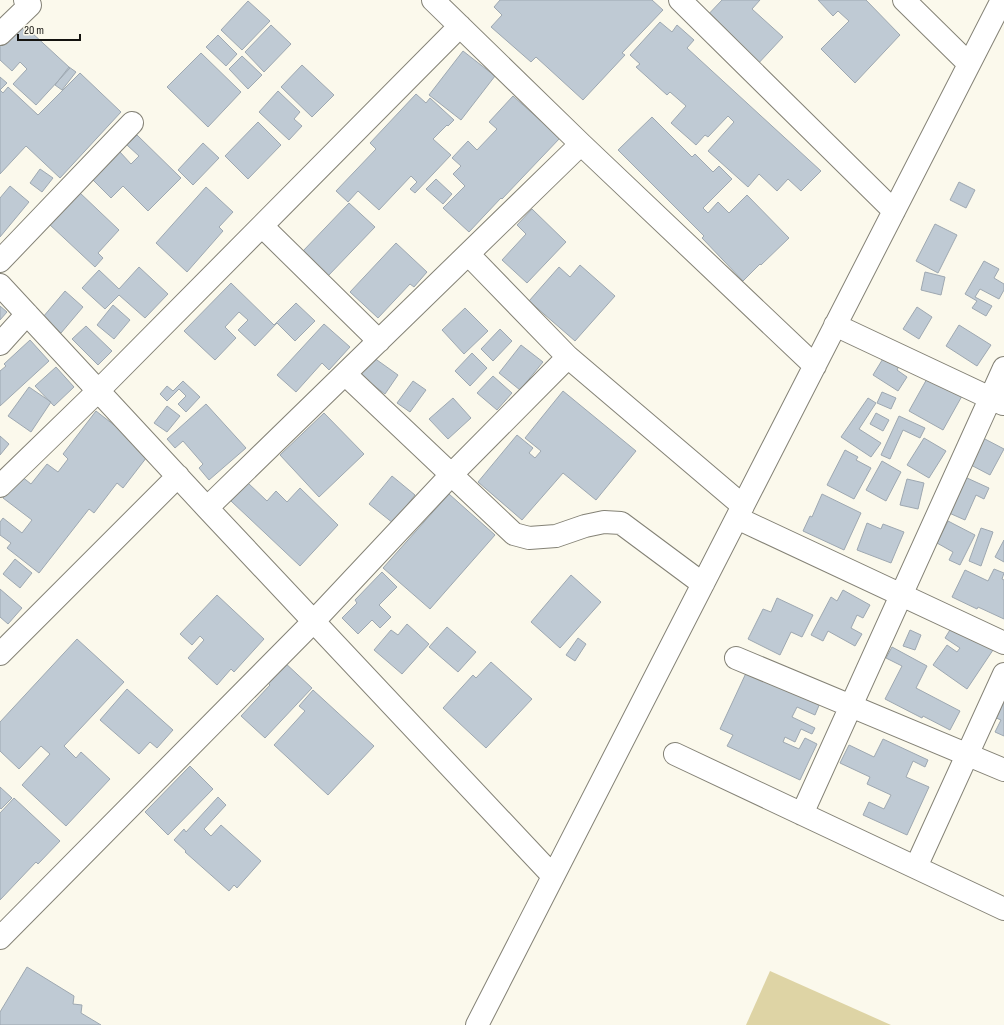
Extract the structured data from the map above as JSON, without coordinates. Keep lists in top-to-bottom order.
{
  "scale_bar": "20 m"
}
